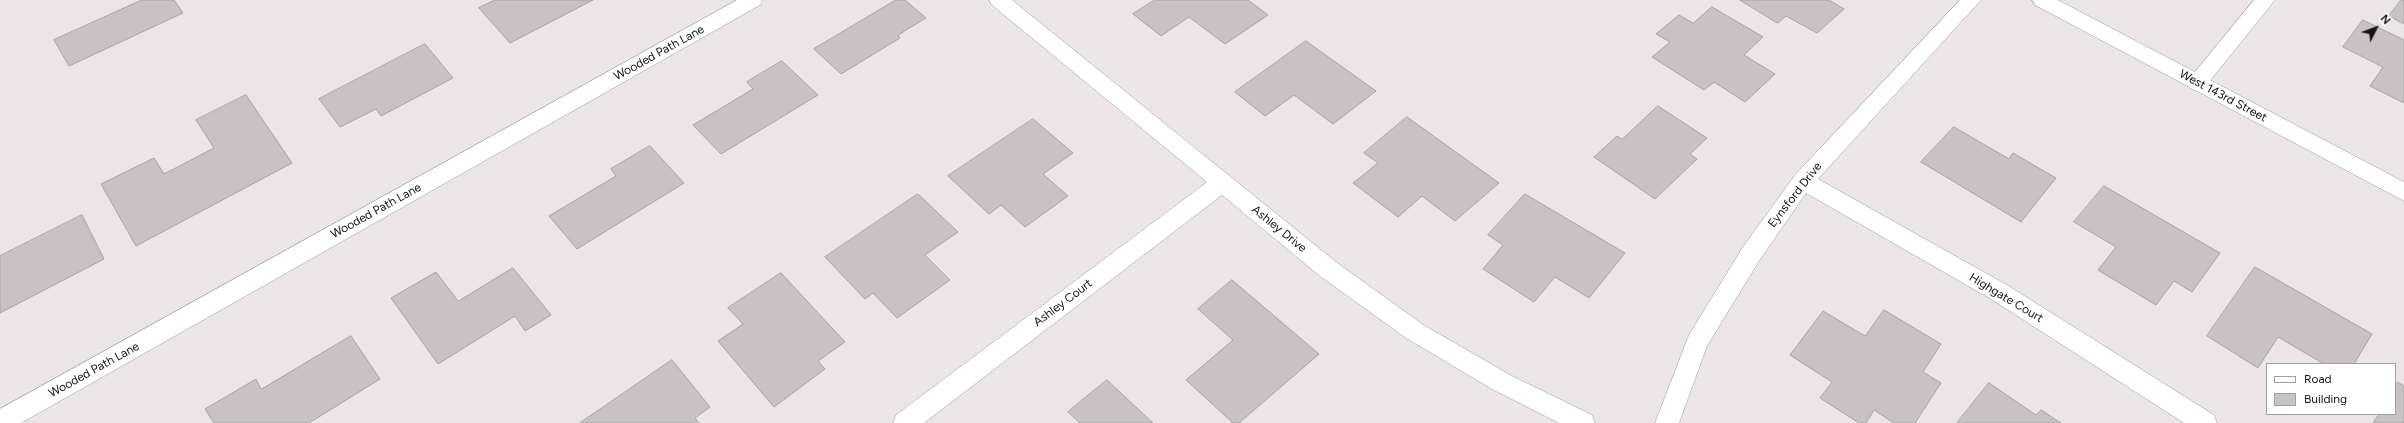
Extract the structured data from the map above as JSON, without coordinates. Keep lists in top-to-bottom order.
{
  "streets": {
    "street": [
      "Wooded Path Lane",
      "West 143rd Street",
      "Eynsford Drive",
      "Ashley Drive",
      "Highgate Court",
      "Ashley Court"
    ]
  },
  "crossings": [
    ["Eynsford Drive", "Highgate Court"],
    ["Ashley Drive", "Ashley Court"]
  ],
  "legend": ["Road", "Building"],
  "north": "top right"
}
